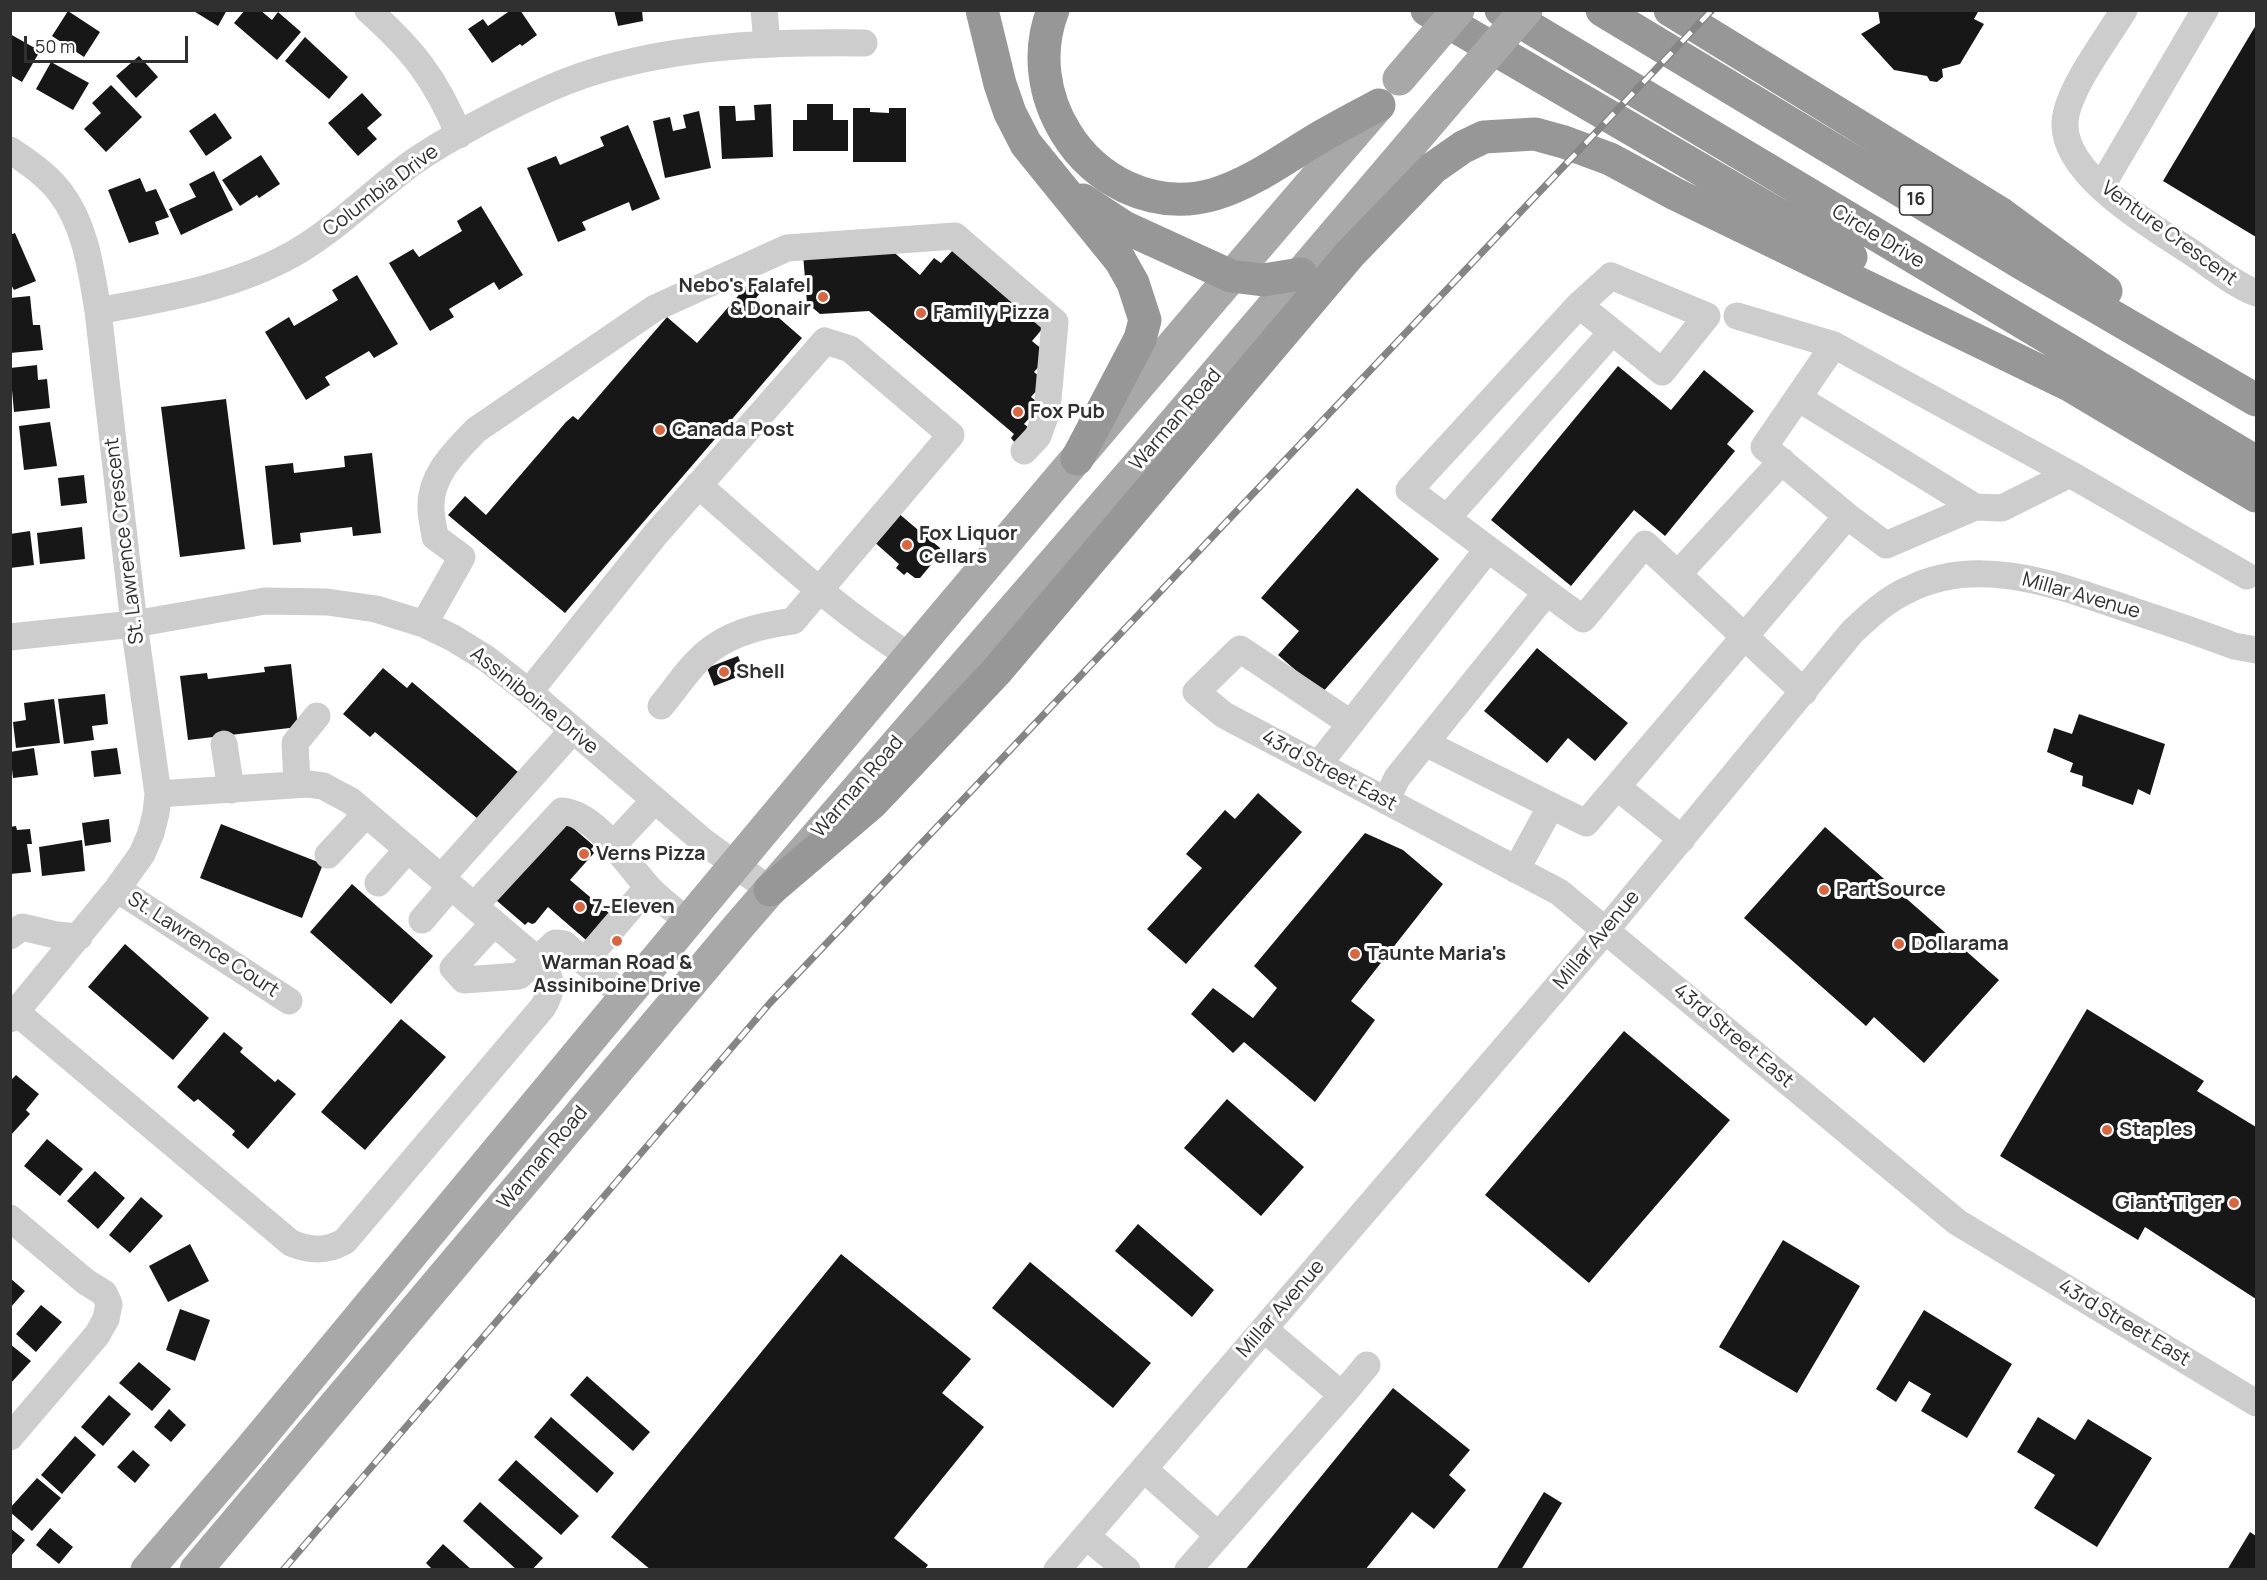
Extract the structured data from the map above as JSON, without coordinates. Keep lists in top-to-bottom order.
{
  "streets": {
    "highway": ["16", "Circle Drive"],
    "main road": ["Warman Road"],
    "street": [
      "Columbia Drive",
      "Venture Crescent",
      "St. Lawrence Crescent",
      "Millar Avenue",
      "Assiniboine Drive",
      "43rd Street East",
      "St. Lawrence Court"
    ]
  },
  "crossings": [
    ["Columbia Drive", "St. Lawrence Crescent"],
    ["Warman Road", "Assiniboine Drive"],
    ["St. Lawrence Crescent", "Assiniboine Drive"],
    ["St. Lawrence Crescent", "St. Lawrence Court"],
    ["Millar Avenue", "43rd Street East"]
  ],
  "places": [
    "Nebo's Falafel & Donair",
    "Family Pizza",
    "Fox Pub",
    "Canada Post",
    "Fox Liquor Cellars",
    "Shell",
    "Verns Pizza",
    "PartSource",
    "7-Eleven",
    "Warman Road & Assiniboine Drive",
    "Dollarama",
    "Taunte Maria's",
    "Staples",
    "Giant Tiger"
  ],
  "scale_bar": "50 m"
}
